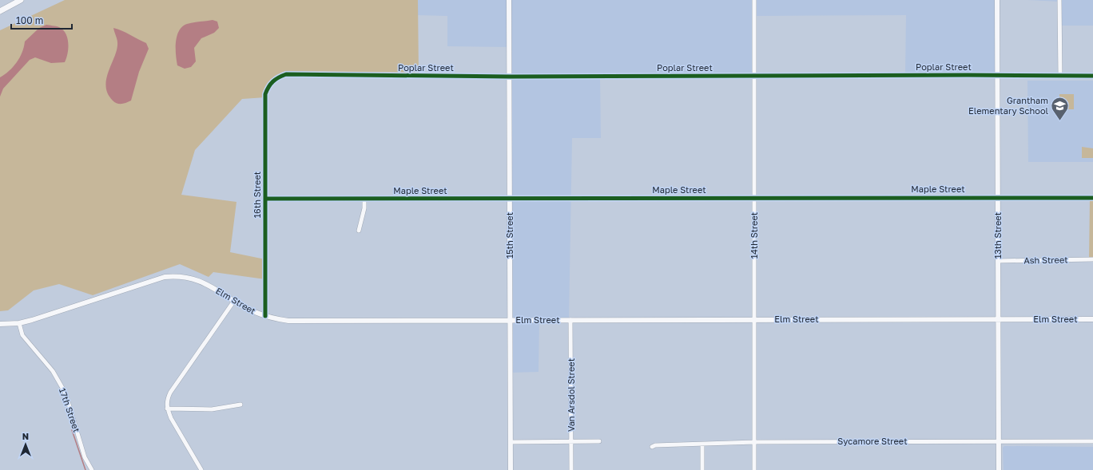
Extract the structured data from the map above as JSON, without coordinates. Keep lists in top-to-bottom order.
{
  "streets": {
    "main road": ["15th Street", "13th Street", "Elm Street"],
    "street": [
      "Poplar Street",
      "Maple Street",
      "16th Street",
      "14th Street",
      "Ash Street",
      "Van Arsdol Street",
      "17th Street",
      "Sycamore Street"
    ]
  },
  "crossings": [
    ["Poplar Street", "16th Street"],
    ["Poplar Street", "15th Street"],
    ["Poplar Street", "14th Street"],
    ["Poplar Street", "13th Street"],
    ["Maple Street", "16th Street"],
    ["Maple Street", "15th Street"],
    ["Maple Street", "14th Street"],
    ["Maple Street", "13th Street"],
    ["16th Street", "Elm Street"],
    ["15th Street", "Elm Street"],
    ["14th Street", "Elm Street"],
    ["14th Street", "Sycamore Street"],
    ["13th Street", "Ash Street"],
    ["13th Street", "Elm Street"],
    ["13th Street", "Sycamore Street"],
    ["Elm Street", "Van Arsdol Street"],
    ["Elm Street", "17th Street"]
  ],
  "places": {
    "school or university": ["Grantham Elementary School"]
  },
  "scale_bar": "100 m",
  "north": "top"
}
